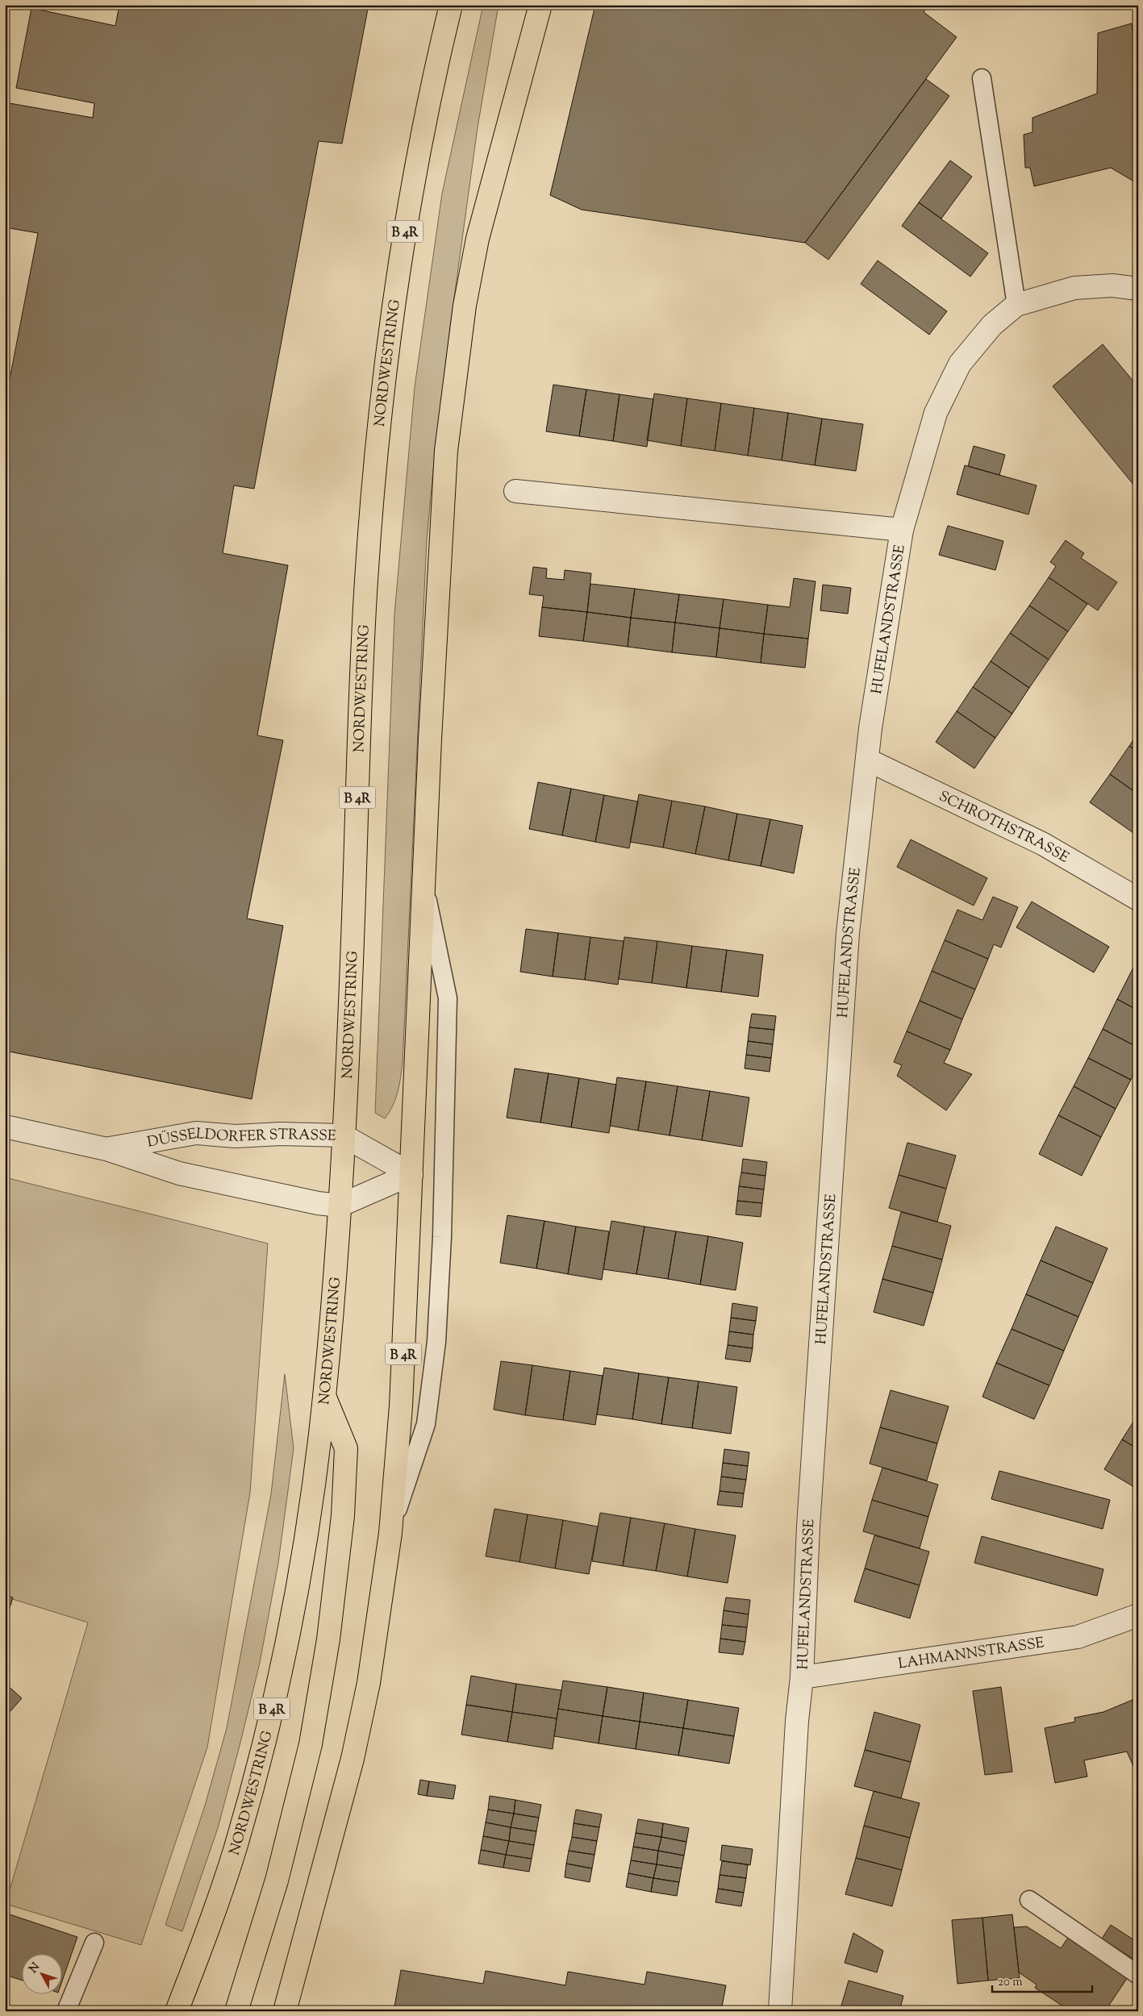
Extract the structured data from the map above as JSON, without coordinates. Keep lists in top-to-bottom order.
{
  "streets": {
    "main road": ["B 4R", "NORDWESTRING"],
    "street": [
      "HUFELANDSTRASSE",
      "SCHROTHSTRASSE",
      "DÜSSELDORFER STRASSE",
      "LAHMANNSTRASSE"
    ]
  },
  "crossings": [
    ["B 4R", "DÜSSELDORFER STRASSE"],
    ["NORDWESTRING", "DÜSSELDORFER STRASSE"],
    ["HUFELANDSTRASSE", "SCHROTHSTRASSE"],
    ["HUFELANDSTRASSE", "LAHMANNSTRASSE"]
  ],
  "scale_bar": "20 m",
  "north": "top left"
}
